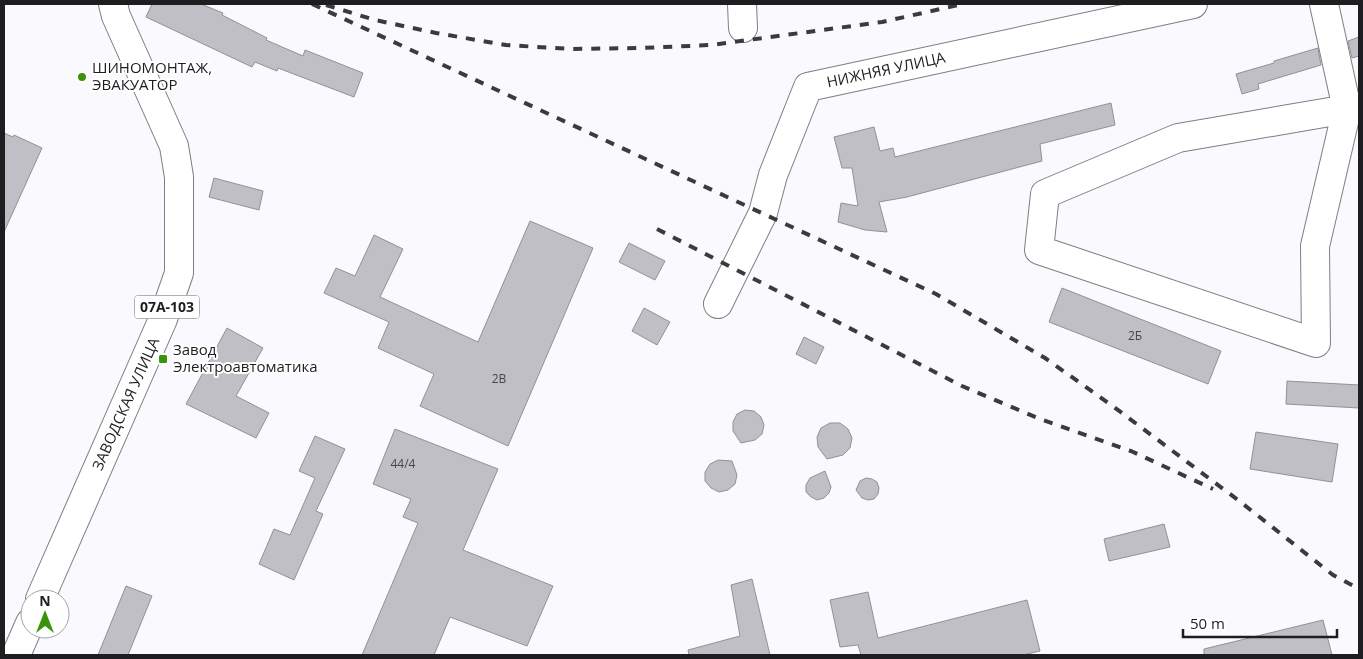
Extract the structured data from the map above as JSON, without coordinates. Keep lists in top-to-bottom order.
{
  "streets": {
    "main road": ["НИЖНЯЯ УЛИЦА", "07А-103", "ЗАВОДСКАЯ УЛИЦА"]
  },
  "places": {
    "other": ["ШИНОМОНТАЖ, ЭВАКУАТОР"],
    "transit": ["Завод Электроавтоматика"]
  },
  "house_numbers": ["2Б", "2В", "44/4"],
  "scale_bar": "50 m",
  "north": "top"
}
